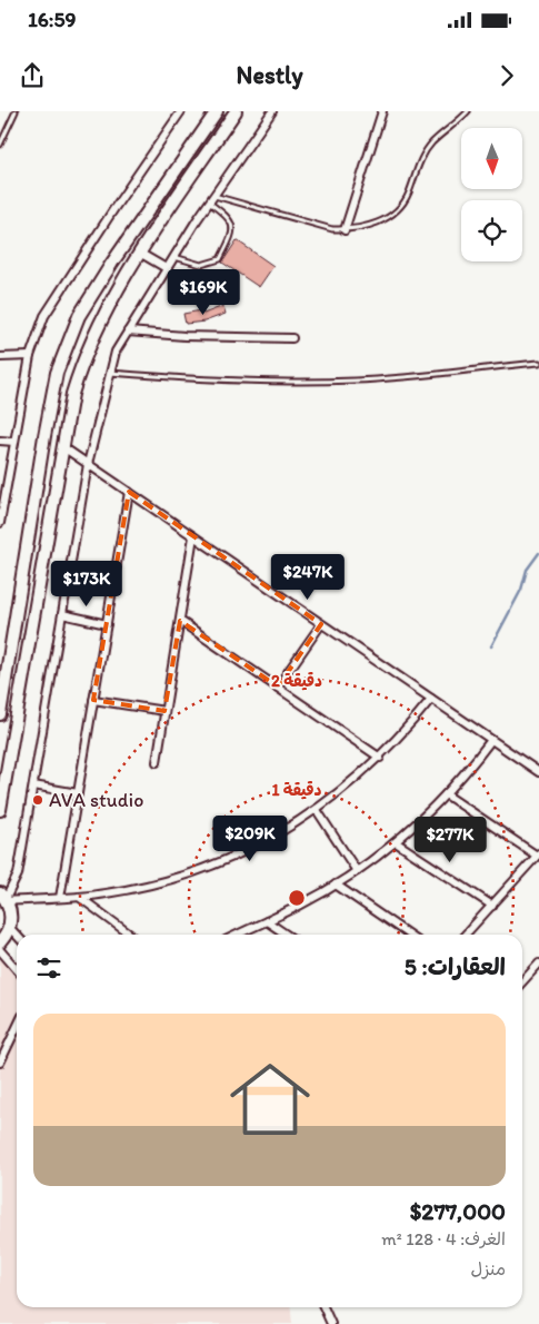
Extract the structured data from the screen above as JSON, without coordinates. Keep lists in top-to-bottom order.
{
  "places": ["AVA studio"],
  "north": "bottom",
  "page": {
    "status": "16:59",
    "header": "Nestly",
    "price": [
      "$169K",
      "$247K",
      "$173K",
      "$209K",
      "$277K"
    ],
    "heading": "العقارات: 5",
    "list": [
      {
        "name": "$277,000",
        "note": "الغرف: 4 · 128 m² · منزل"
      }
    ]
  },
  "rings": ["2 دقيقة", "1 دقيقة"]
}
